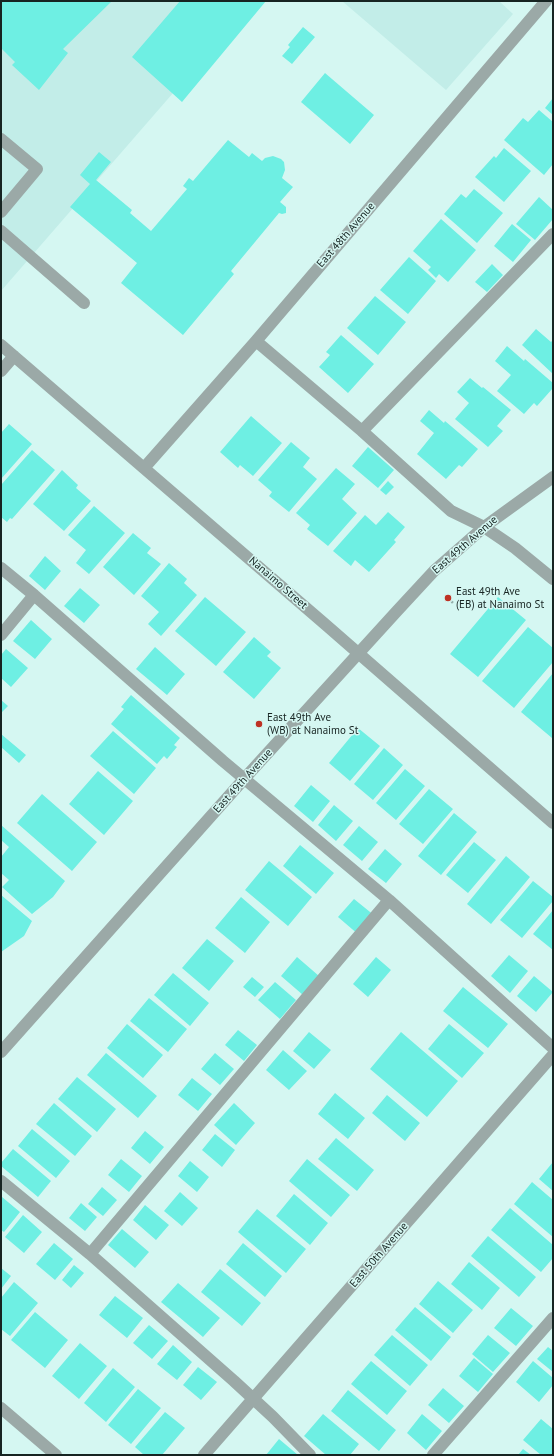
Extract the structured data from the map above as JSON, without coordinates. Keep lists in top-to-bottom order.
{
  "streets": {
    "street": [
      "East 48th Avenue",
      "East 49th Avenue",
      "Nanaimo Street",
      "East 50th Avenue"
    ]
  },
  "crossings": [
    ["East 48th Avenue", "Nanaimo Street"],
    ["East 49th Avenue", "Nanaimo Street"]
  ],
  "places": ["East 49th Ave (EB) at Nanaimo St", "East 49th Ave (WB) at Nanaimo St"]
}
